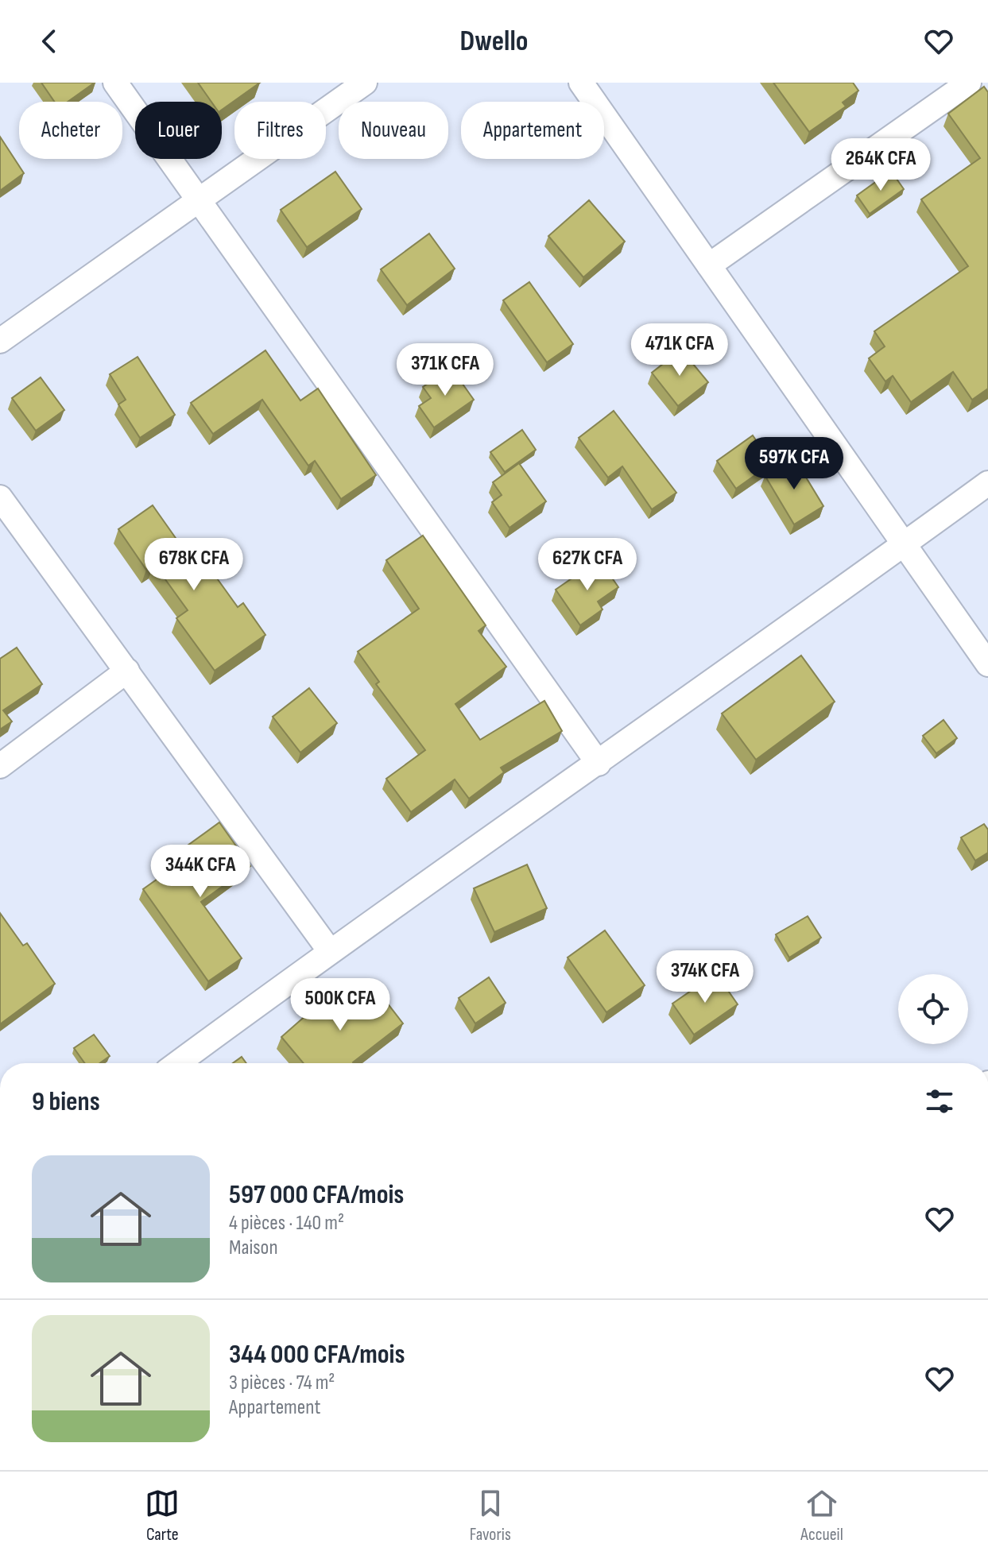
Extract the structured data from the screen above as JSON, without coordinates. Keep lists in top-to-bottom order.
{
  "page": {
    "header": "Dwello",
    "chip": [
      "Acheter",
      "Louer",
      "Filtres",
      "Nouveau",
      "Appartement"
    ],
    "price": [
      "264K CFA",
      "471K CFA",
      "371K CFA",
      "597K CFA",
      "678K CFA",
      "627K CFA",
      "344K CFA",
      "374K CFA",
      "500K CFA"
    ],
    "heading": "9 biens",
    "list": [
      {
        "name": "597 000 CFA/mois",
        "note": "4 pièces · 140 m² · Maison"
      },
      {
        "name": "344 000 CFA/mois",
        "note": "3 pièces · 74 m² · Appartement"
      }
    ],
    "tabs": ["Carte", "Favoris", "Accueil"]
  }
}
